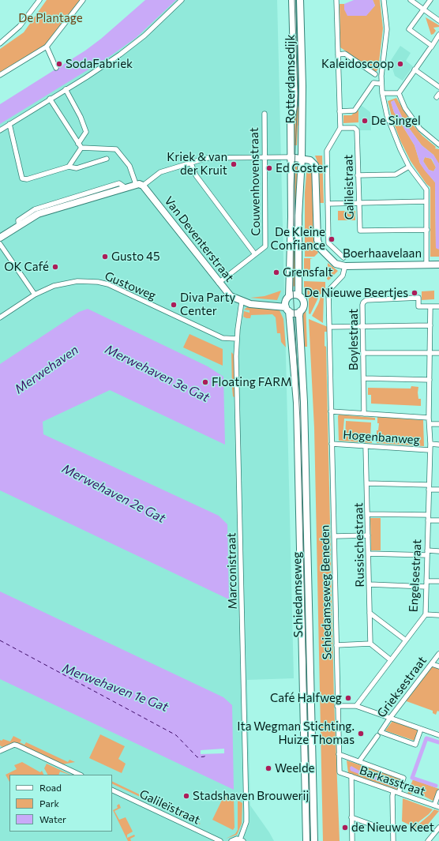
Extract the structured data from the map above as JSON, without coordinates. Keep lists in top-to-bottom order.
{
  "streets": {
    "main road": [
      "Rotterdamsedijk",
      "Van Deventerstraat",
      "Boerhaavelaan",
      "Schiedamseweg"
    ],
    "street": [
      "Couwenhovenstraat",
      "Galileistraat",
      "Gustoweg",
      "Boylestraat",
      "Hogenbanweg",
      "Russischestraat",
      "Marconistraat",
      "Engelsestraat",
      "Schiedamseweg Beneden",
      "Grieksestraat",
      "Barkasstraat",
      "Galileïstraat"
    ]
  },
  "crossings": [
    ["Rotterdamsedijk", "Van Deventerstraat"],
    ["Rotterdamsedijk", "Boerhaavelaan"],
    ["Rotterdamsedijk", "Schiedamseweg"],
    ["Couwenhovenstraat", "Van Deventerstraat"],
    ["Van Deventerstraat", "Marconistraat"],
    ["Van Deventerstraat", "Schiedamseweg"],
    ["Boerhaavelaan", "Schiedamseweg Beneden"],
    ["Gustoweg", "Marconistraat"],
    ["Boylestraat", "Hogenbanweg"],
    ["Boylestraat", "Engelsestraat"],
    ["Hogenbanweg", "Russischestraat"],
    ["Hogenbanweg", "Engelsestraat"],
    ["Hogenbanweg", "Schiedamseweg Beneden"],
    ["Schiedamseweg Beneden", "Barkasstraat"]
  ],
  "water": [
    "Merwehaven",
    "Merwehaven 3e Gat",
    "Merwehaven 2e Gat",
    "Merwehaven 1e Gat"
  ],
  "parks": ["De Plantage"],
  "places": [
    "SodaFabriek",
    "Kaleidoscoop",
    "De Singel",
    "Kriek & van der Kruit",
    "Ed Coster",
    "De Kleine Confiance",
    "Gusto 45",
    "OK Café",
    "Grensfalt",
    "De Nieuwe Beertjes",
    "Diva Party Center",
    "Floating FARM",
    "Café Halfweg",
    "Ita Wegman Stichting. Huize Thomas",
    "Weelde",
    "Stadshaven Brouwerij",
    "de Nieuwe Keet"
  ],
  "legend": ["Road", "Park", "Water"]
}
